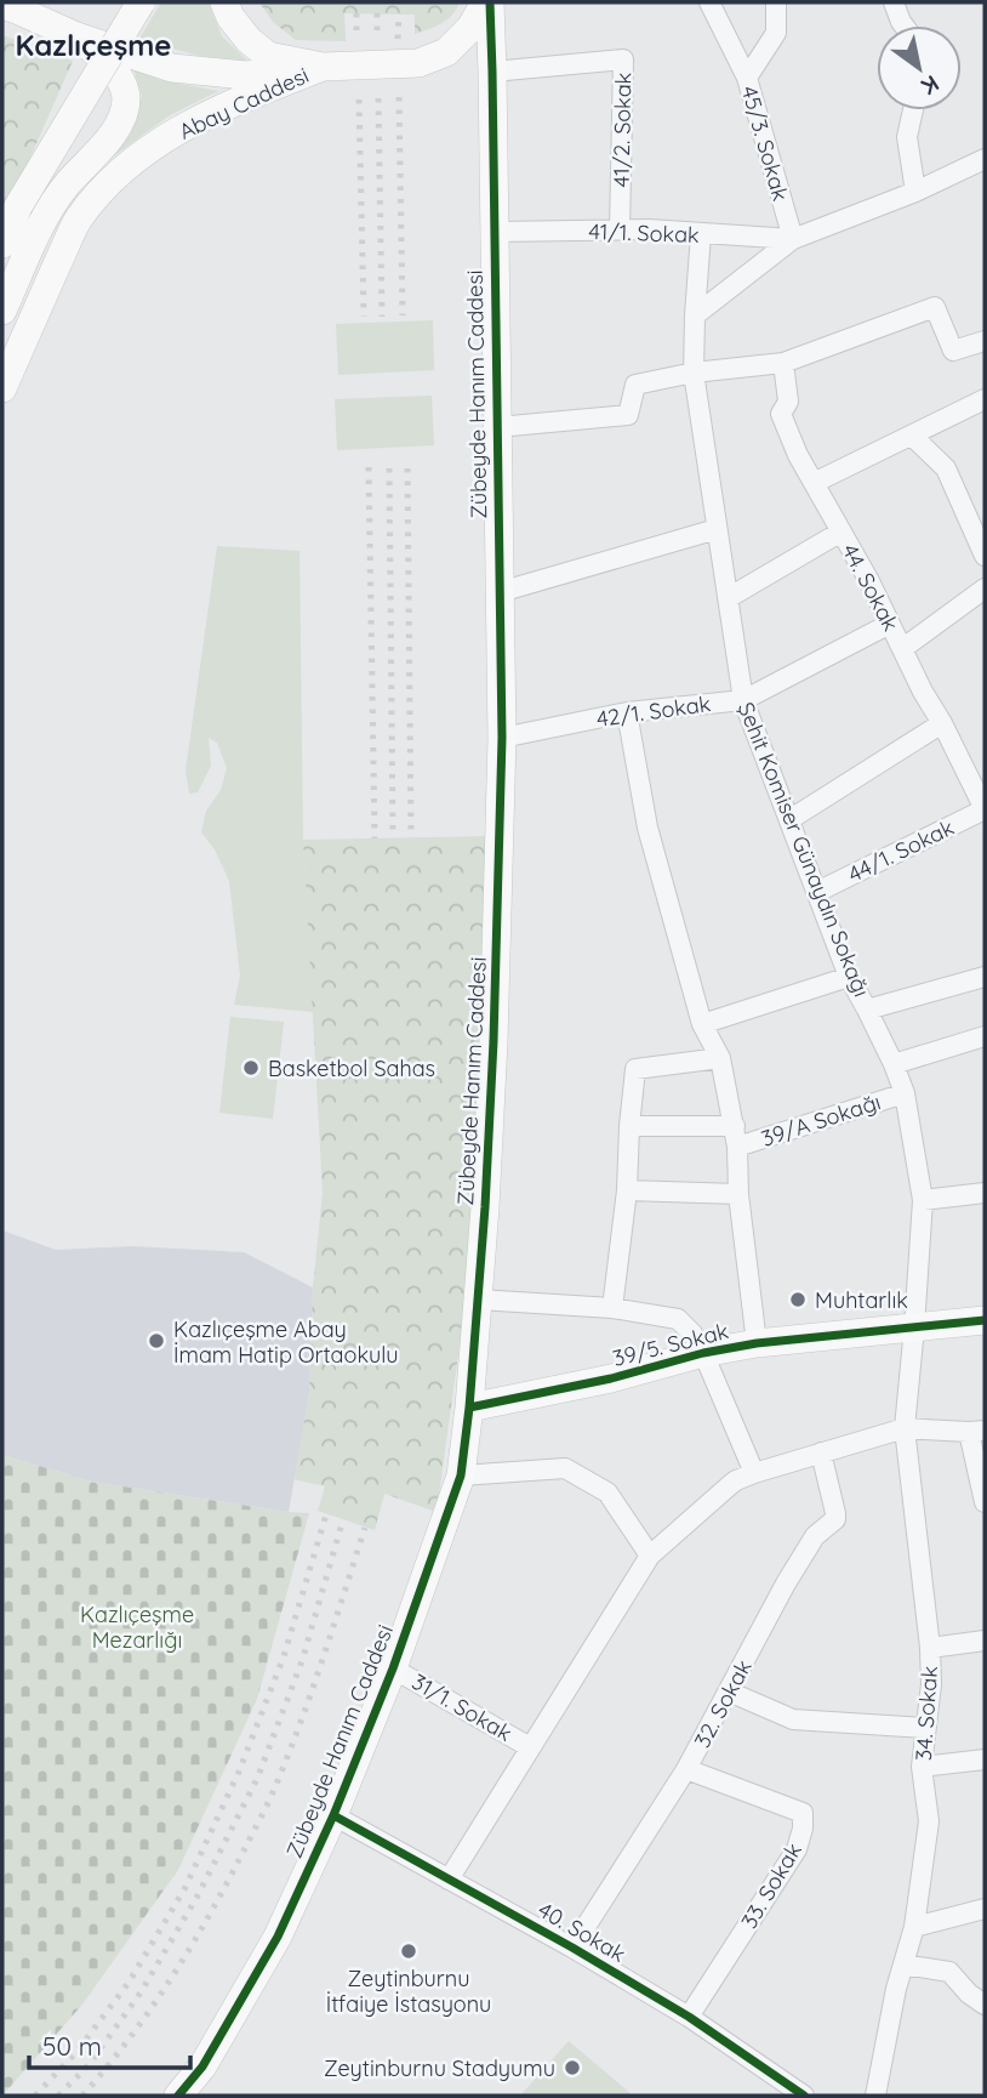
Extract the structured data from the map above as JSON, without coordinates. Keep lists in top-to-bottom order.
{
  "streets": {
    "street": [
      "Abay Caddesi",
      "41/2. Sokak",
      "45/3. Sokak",
      "41/1. Sokak",
      "Zübeyde Hanım Caddesi",
      "44. Sokak",
      "42/1. Sokak",
      "Şehit Komiser Günaydın Sokağı",
      "44/1. Sokak",
      "39/A Sokağı",
      "39/5. Sokak",
      "32. Sokak",
      "31/1. Sokak",
      "34. Sokak",
      "33. Sokak",
      "40. Sokak"
    ]
  },
  "crossings": [
    ["Abay Caddesi", "Zübeyde Hanım Caddesi"],
    ["41/2. Sokak", "41/1. Sokak"],
    ["41/2. Sokak", "Zübeyde Hanım Caddesi"],
    ["45/3. Sokak", "41/1. Sokak"],
    ["41/1. Sokak", "Zübeyde Hanım Caddesi"],
    ["41/1. Sokak", "Şehit Komiser Günaydın Sokağı"],
    ["Zübeyde Hanım Caddesi", "42/1. Sokak"],
    ["Zübeyde Hanım Caddesi", "39/5. Sokak"],
    ["Zübeyde Hanım Caddesi", "31/1. Sokak"],
    ["Zübeyde Hanım Caddesi", "40. Sokak"],
    ["44. Sokak", "42/1. Sokak"],
    ["44. Sokak", "44/1. Sokak"],
    ["42/1. Sokak", "Şehit Komiser Günaydın Sokağı"],
    ["Şehit Komiser Günaydın Sokağı", "44/1. Sokak"],
    ["Şehit Komiser Günaydın Sokağı", "39/A Sokağı"],
    ["Şehit Komiser Günaydın Sokağı", "39/5. Sokak"],
    ["Şehit Komiser Günaydın Sokağı", "34. Sokak"],
    ["39/5. Sokak", "34. Sokak"],
    ["32. Sokak", "33. Sokak"],
    ["32. Sokak", "40. Sokak"],
    ["33. Sokak", "40. Sokak"]
  ],
  "districts": ["Kazlıçeşme"],
  "parks": ["Kazlıçeşme Mezarlığı"],
  "places": [
    "Basketbol Sahas",
    "Muhtarlık",
    "Kazlıçeşme Abay İmam Hatip Ortaokulu",
    "Zeytinburnu İtfaiye İstasyonu",
    "Zeytinburnu Stadyumu"
  ],
  "scale_bar": "50 m",
  "north": "bottom right"
}
